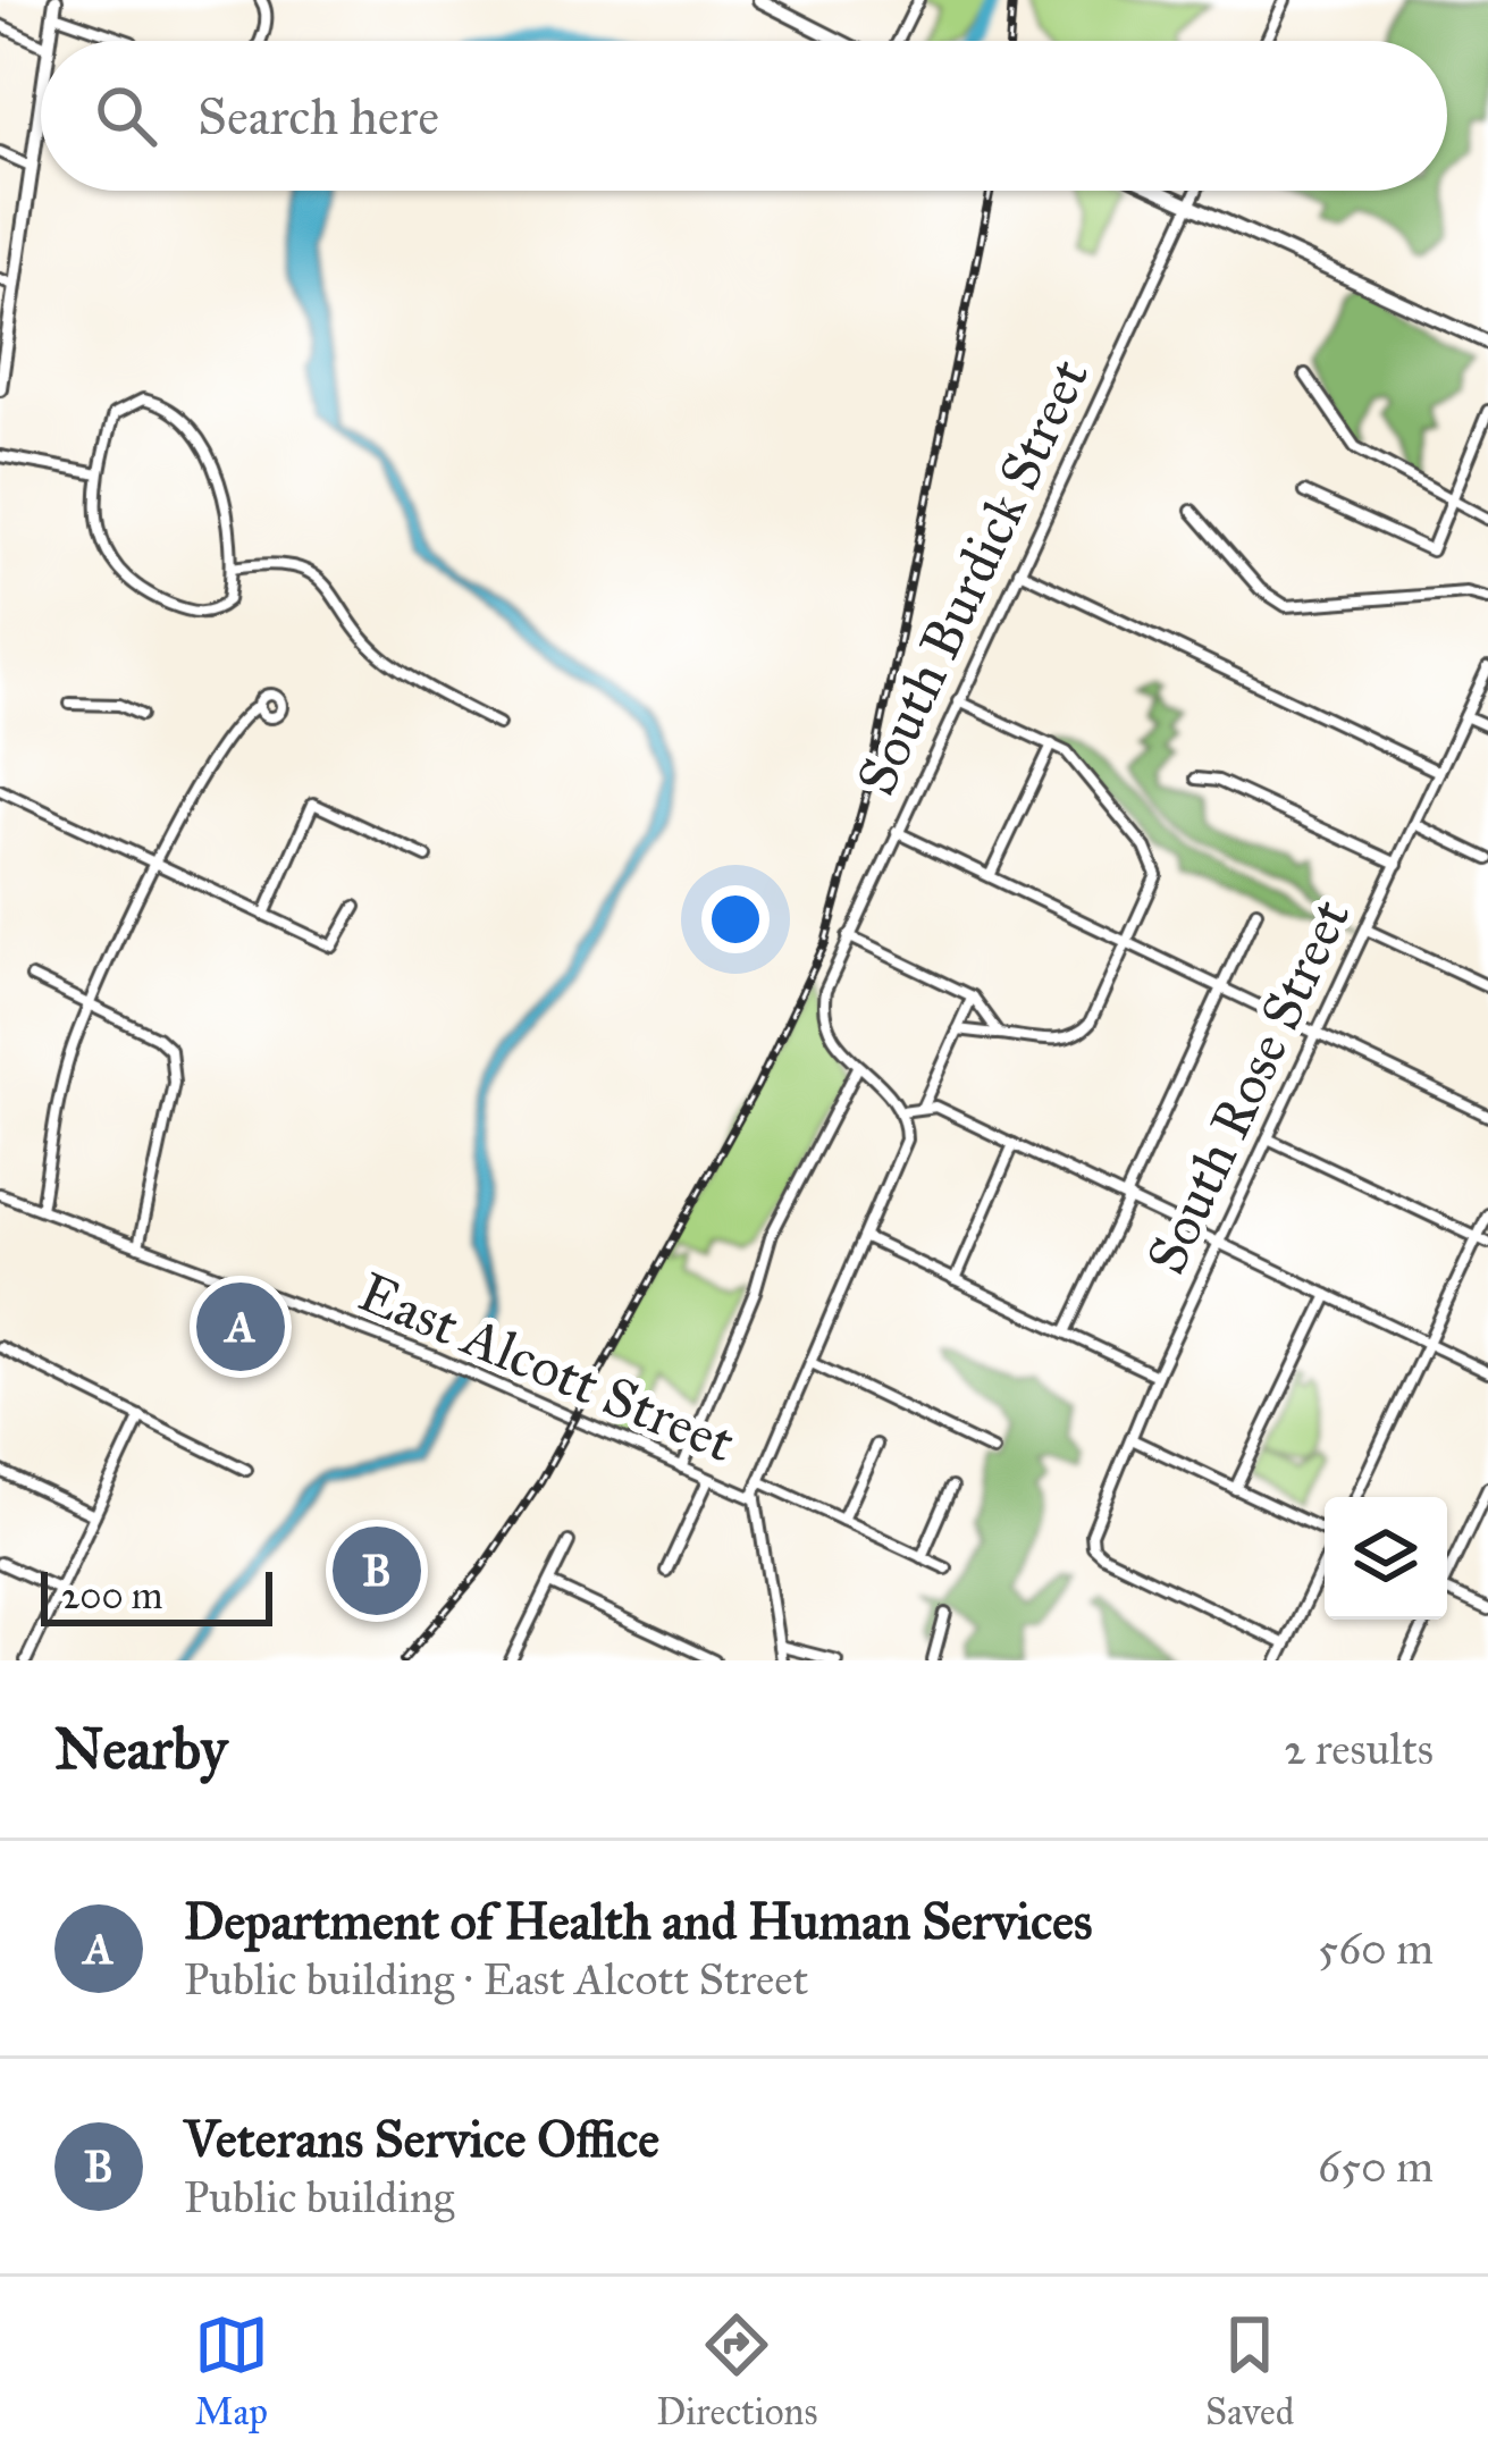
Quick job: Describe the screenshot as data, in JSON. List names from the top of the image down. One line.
{"streets":{"street":["South Burdick Street","South Rose Street","East Alcott Street"]},"scale_bar":"200 m","page":{"search":"Search here","pins":["A","B"],"scale":"200 m","heading":["Nearby","2 results"],"list":[{"mark":"A","name":"Department of Health and Human Services","note":"Public building · East Alcott Street","value":"560 m"},{"mark":"B","name":"Veterans Service Office","note":"Public building","value":"650 m"}],"nav":["Map","Directions","Saved"]}}
